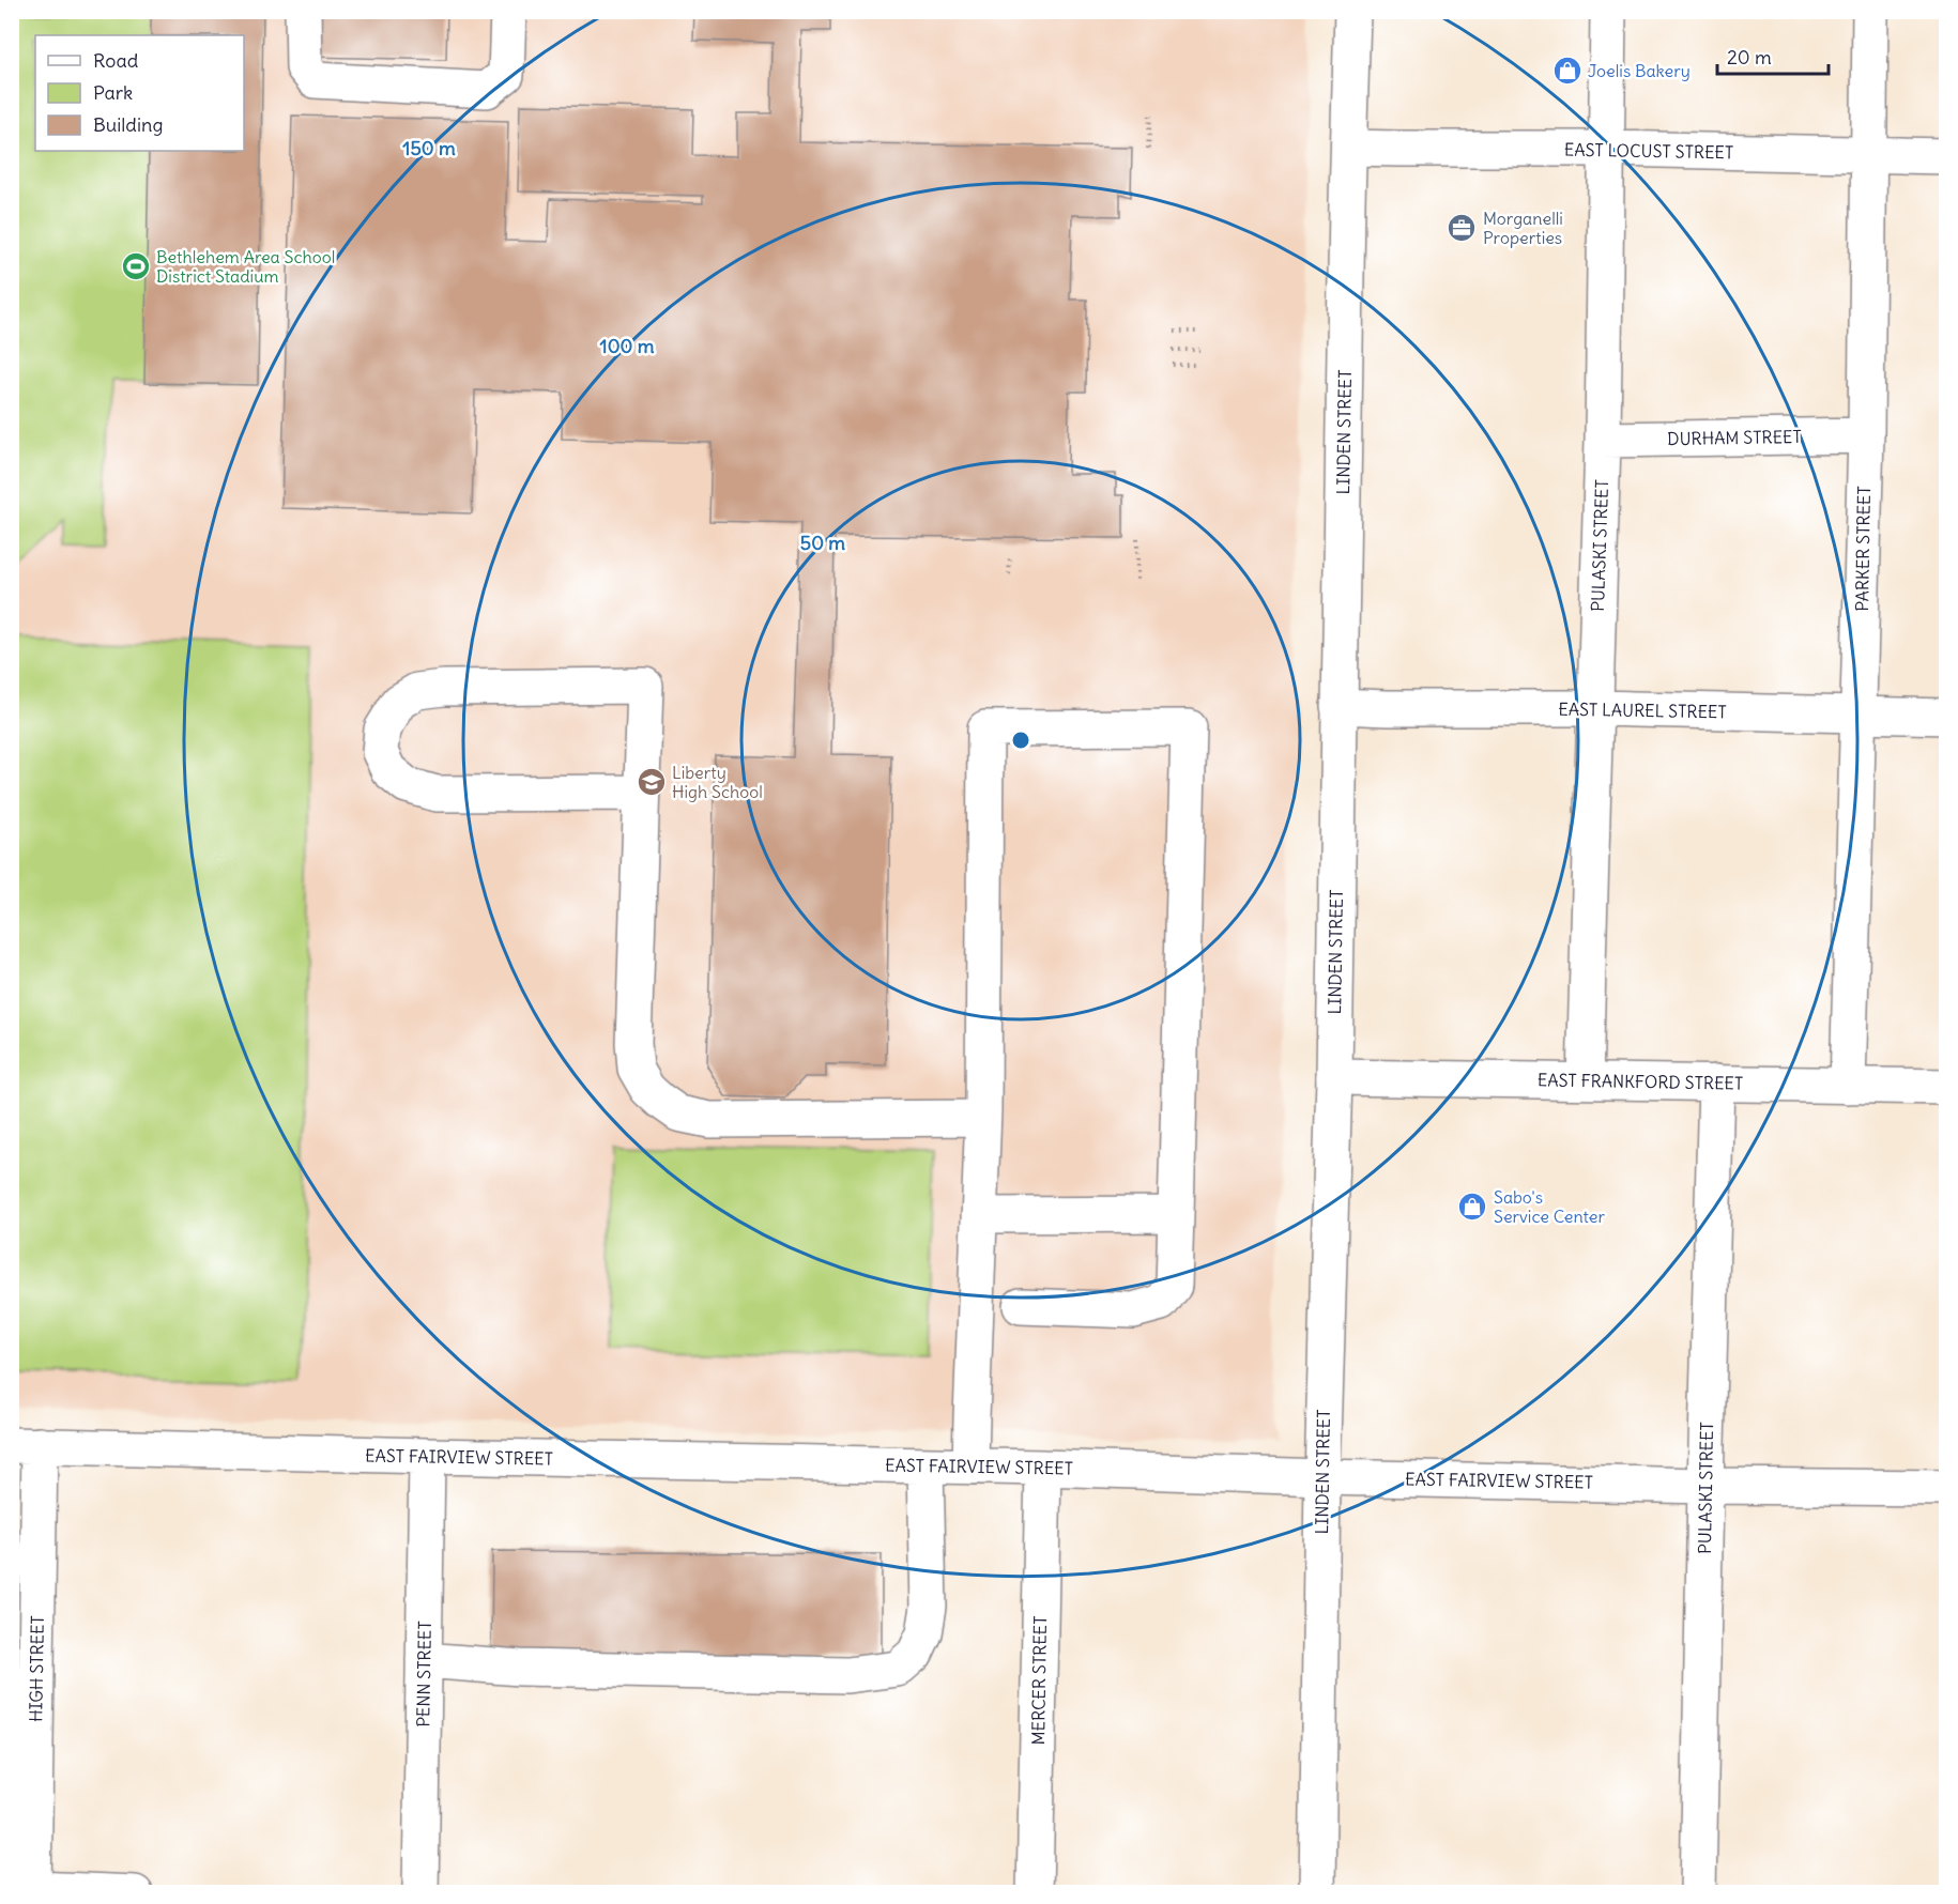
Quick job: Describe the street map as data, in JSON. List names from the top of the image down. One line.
{"streets":{"street":["EAST LOCUST STREET","LINDEN STREET","DURHAM STREET","PULASKI STREET","PARKER STREET","EAST LAUREL STREET","EAST FRANKFORD STREET","EAST FAIRVIEW STREET","HIGH STREET","PENN STREET","MERCER STREET"]},"crossings":[["EAST LOCUST STREET","LINDEN STREET"],["EAST LOCUST STREET","PULASKI STREET"],["EAST LOCUST STREET","PARKER STREET"],["LINDEN STREET","EAST LAUREL STREET"],["LINDEN STREET","EAST FRANKFORD STREET"],["LINDEN STREET","EAST FAIRVIEW STREET"],["DURHAM STREET","PULASKI STREET"],["DURHAM STREET","PARKER STREET"],["PULASKI STREET","EAST LAUREL STREET"],["PULASKI STREET","EAST FRANKFORD STREET"],["PULASKI STREET","EAST FAIRVIEW STREET"],["PARKER STREET","EAST LAUREL STREET"],["PARKER STREET","EAST FRANKFORD STREET"],["EAST FAIRVIEW STREET","HIGH STREET"],["EAST FAIRVIEW STREET","PENN STREET"],["EAST FAIRVIEW STREET","MERCER STREET"]],"places":{"shop":["Joelis Bakery","Sabo's Service Center"],"office":["Morganelli Properties"],"sports":["Bethlehem Area School District Stadium"],"school or university":["Liberty High School"]},"legend":["Road","Park","Building"],"scale_bar":"20 m","rings":["150 m","100 m","50 m"]}
